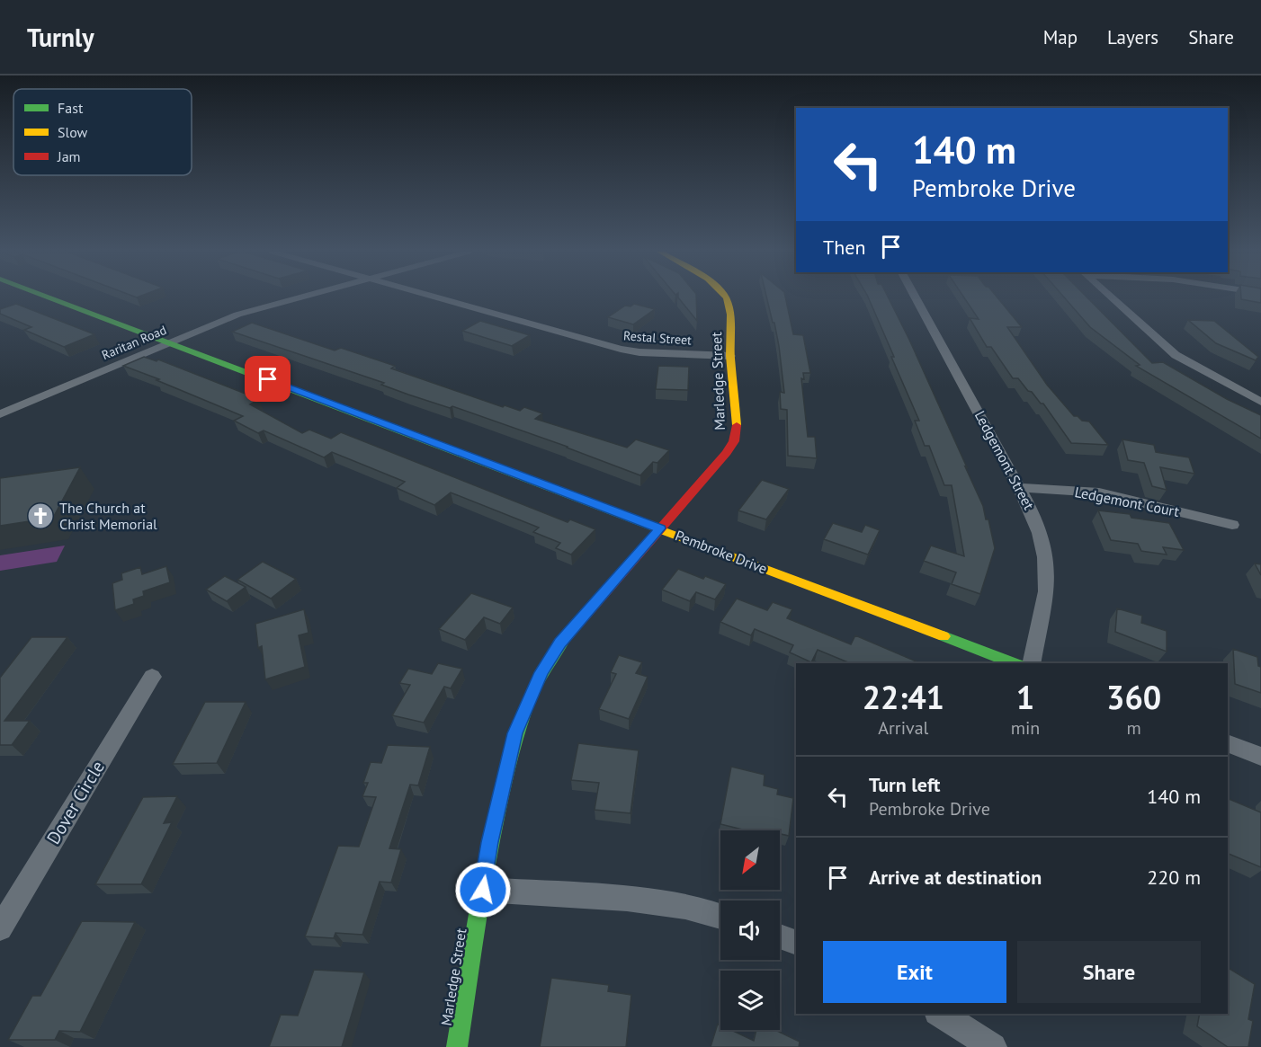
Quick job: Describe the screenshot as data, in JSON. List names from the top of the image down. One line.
{"streets":{"street":["Restal Street","Raritan Road","Marledge Street","Ledgemont Street","Ledgemont Court","Pembroke Drive","Dover Circle"]},"crossings":[["Restal Street","Marledge Street"],["Raritan Road","Pembroke Drive"],["Marledge Street","Pembroke Drive"],["Ledgemont Street","Ledgemont Court"]],"places":{"church":["The Church at Christ Memorial"]},"legend":["Fast","Slow","Jam"],"north":"bottom left","page":{"header":"Turnly","nav":["Map","Layers","Share"],"turn":["140 m","Pembroke Drive"],"then":"Then","eta":["22:41","Arrival","1","min","360","m"],"list":[{"name":"Turn left","note":"Pembroke Drive","value":"140 m"},{"name":"Arrive at destination","value":"220 m"}],"buttons":["Exit","Share"]}}
